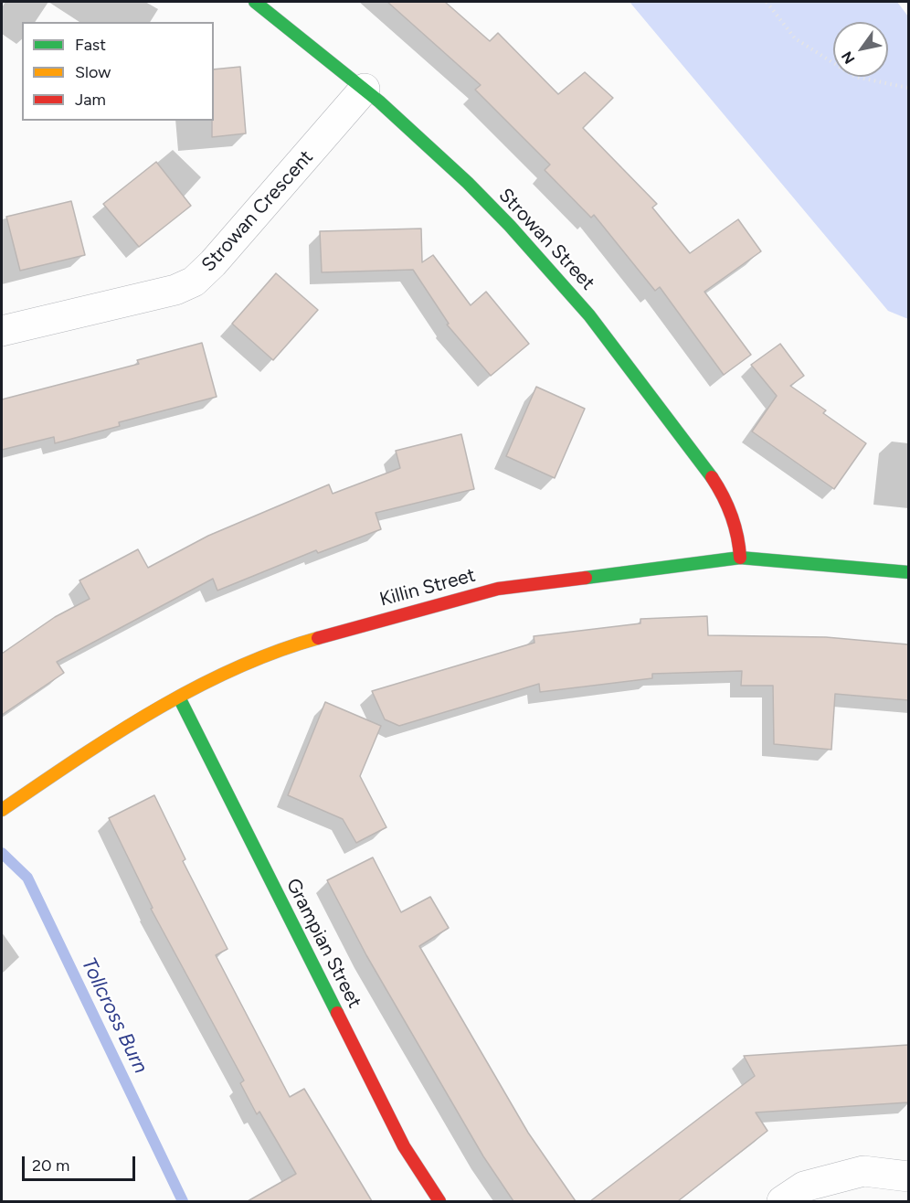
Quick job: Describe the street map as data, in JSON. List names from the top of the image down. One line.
{"streets":{"street":["Strowan Crescent","Strowan Street","Killin Street","Grampian Street"]},"crossings":[["Strowan Crescent","Strowan Street"],["Strowan Street","Killin Street"],["Killin Street","Grampian Street"]],"water":["Tollcross Burn"],"legend":["Fast","Slow","Jam"],"scale_bar":"20 m","north":"bottom left"}
